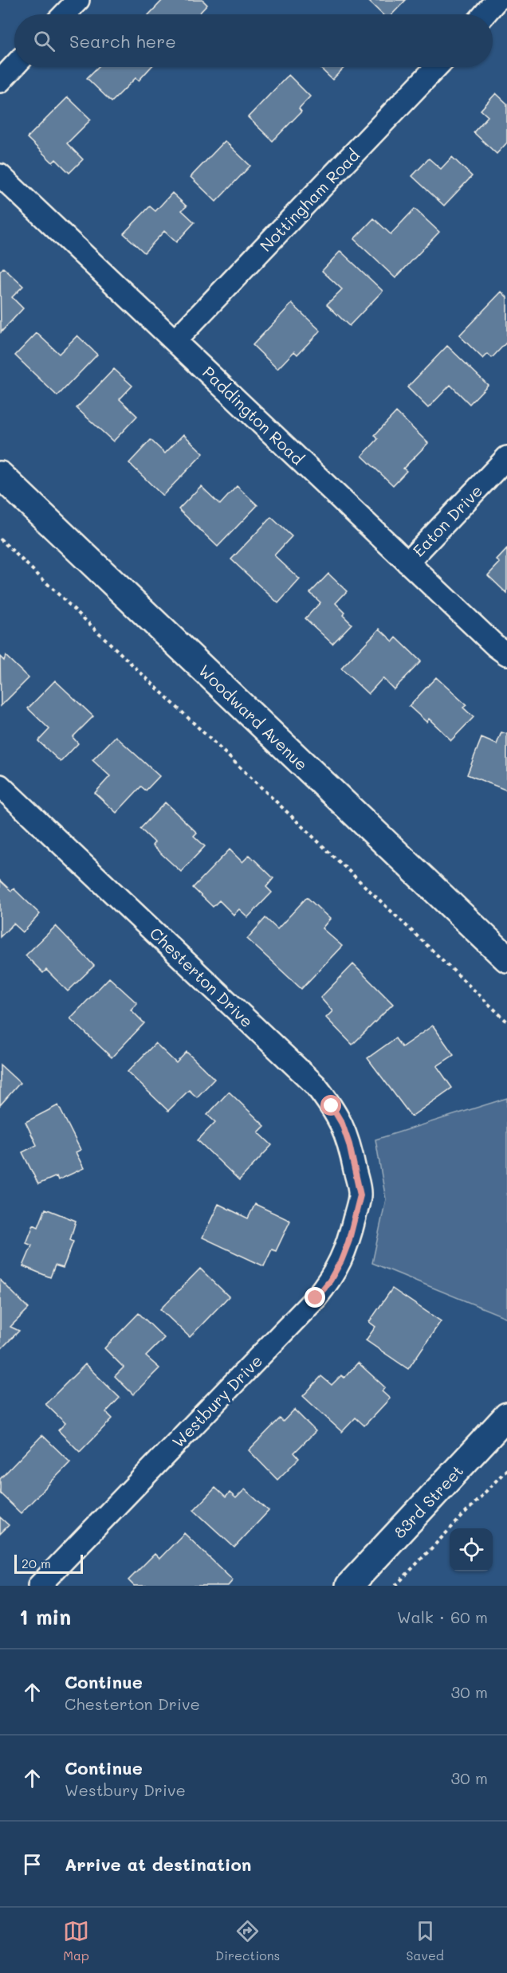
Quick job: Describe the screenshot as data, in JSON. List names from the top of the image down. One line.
{"streets":{"main road":["Woodward Avenue","83rd Street"],"street":["Nottingham Road","Paddington Road","Eaton Drive","Chesterton Drive","Westbury Drive"]},"crossings":[["Nottingham Road","Paddington Road"],["Paddington Road","Eaton Drive"],["Chesterton Drive","Westbury Drive"]],"scale_bar":"20 m","page":{"search":"Search here","scale":"20 m","heading":["1 min","Walk · 60 m"],"list":[["Continue","Chesterton Drive","30 m"],["Continue","Westbury Drive","30 m"],"Arrive at destination"],"nav":["Map","Directions","Saved"]}}
